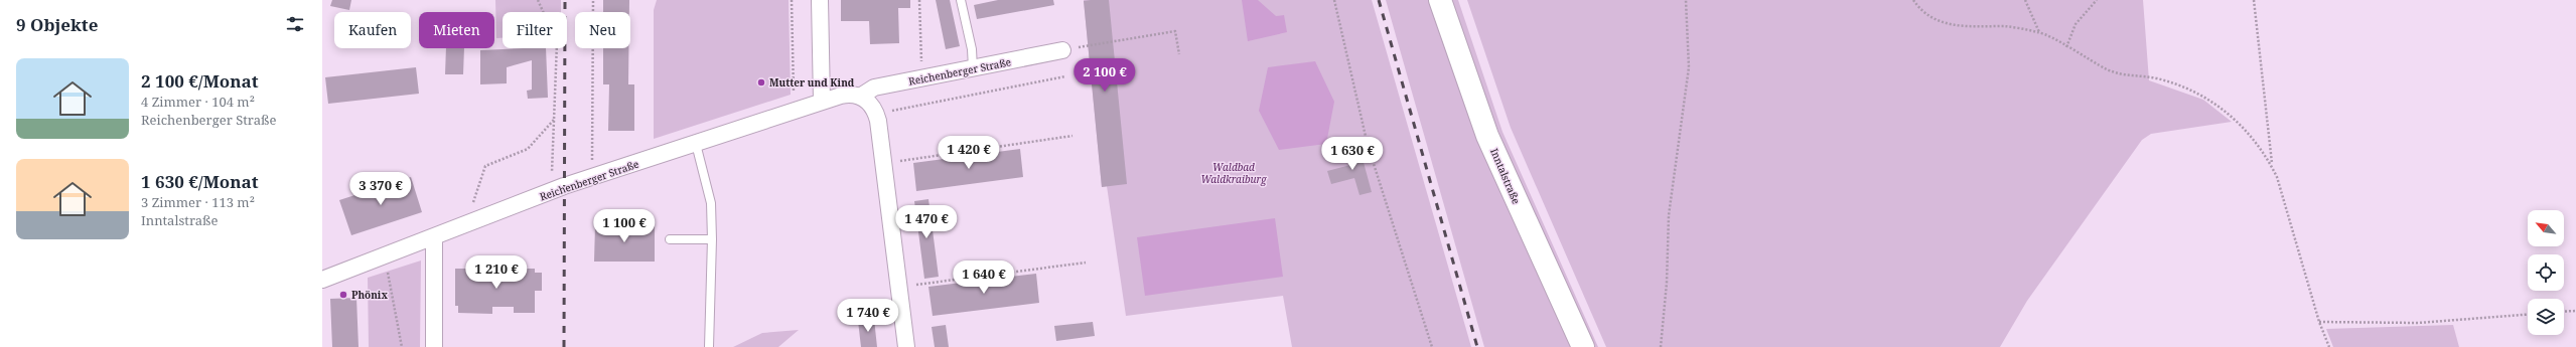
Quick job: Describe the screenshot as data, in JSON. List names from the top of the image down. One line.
{"streets":{"main road":["Inntalstraße"],"street":["Reichenberger Straße"]},"parks":["Waldbad Waldkraiburg"],"places":["Mutter und Kind","Phönix"],"north":"top left","page":{"heading":"9 Objekte","chip":["Kaufen","Mieten","Filter","Neu"],"list":[{"name":"2 100 €/Monat","note":"4 Zimmer · 104 m² · Reichenberger Straße"},{"name":"1 630 €/Monat","note":"3 Zimmer · 113 m² · Inntalstraße"}],"price":["2 100 €","1 420 €","1 630 €","3 370 €","1 470 €","1 100 €","1 210 €","1 640 €","1 740 €"]}}
